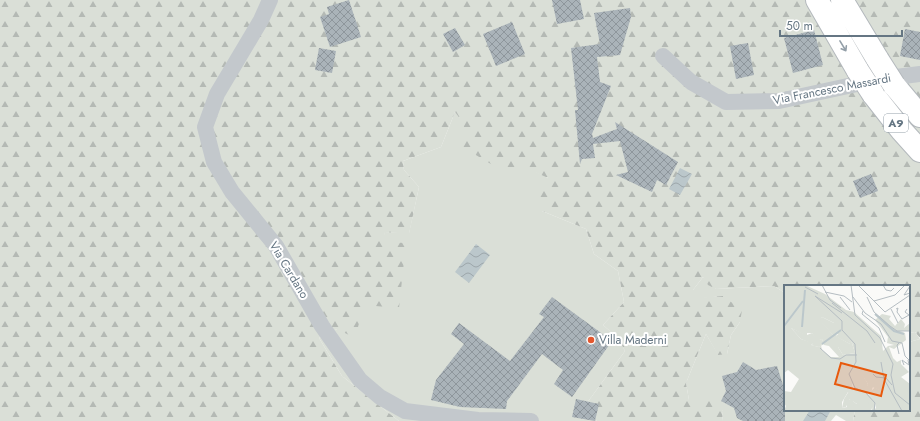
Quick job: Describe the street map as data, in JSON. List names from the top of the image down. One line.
{"streets":{"highway":["A9"],"street":["Via Francesco Massardi","Via Cardano"]},"places":["Villa Maderni"],"scale_bar":"50 m"}
